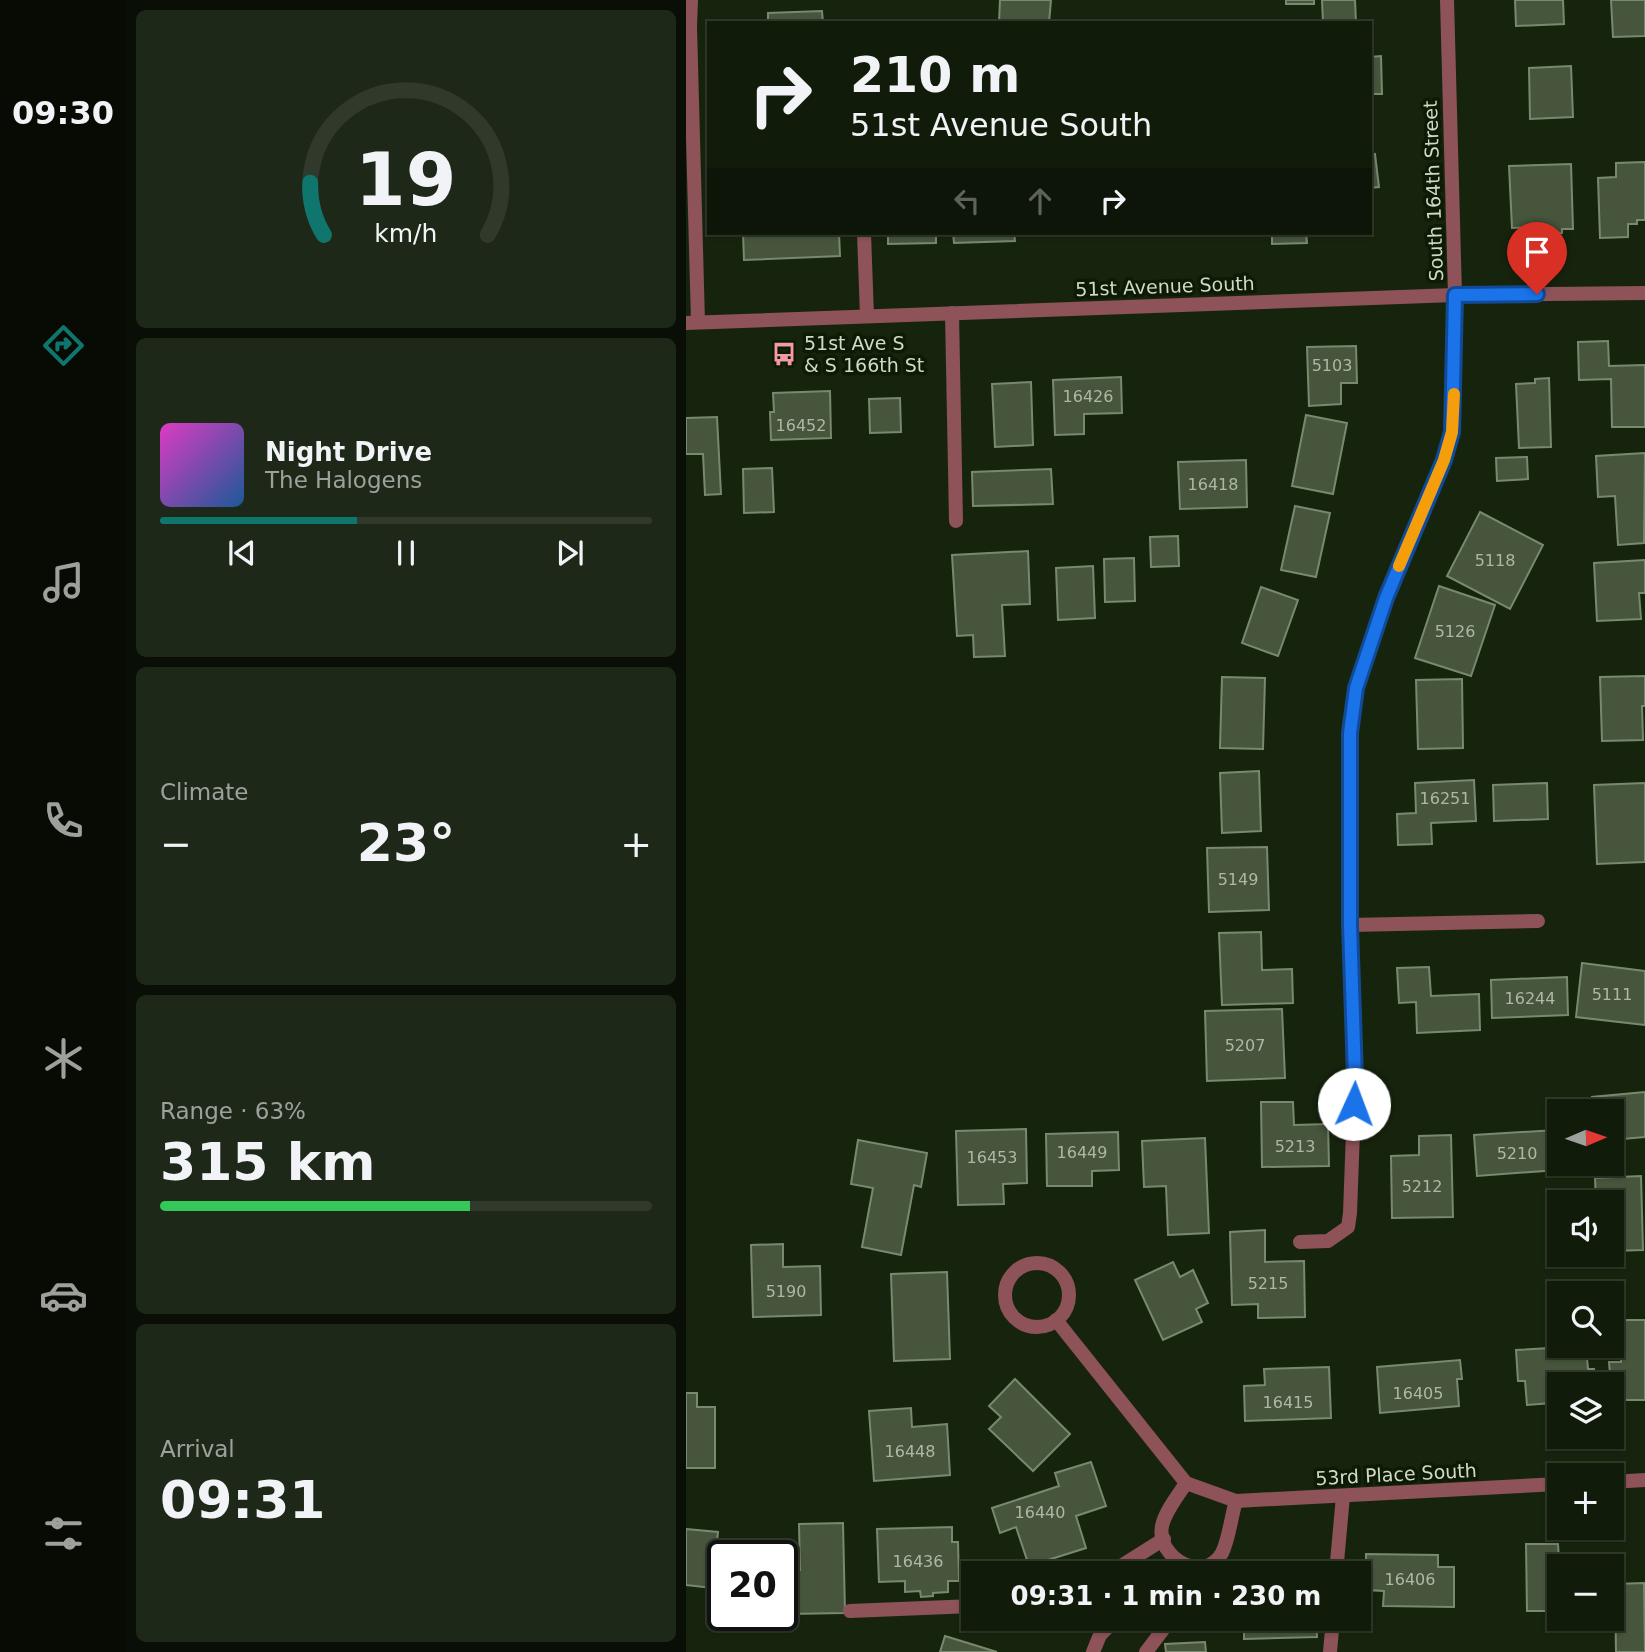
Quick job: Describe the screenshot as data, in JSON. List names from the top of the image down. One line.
{"streets":{"street":["South 164th Street","51st Avenue South","53rd Place South"]},"crossings":[["South 164th Street","51st Avenue South"]],"places":{"bus stop":["51st Ave S & S 166th St"]},"house_numbers":["5103","16426","16452","16418","5118","5126","16251","5149","5111","16244","5207","5213","16449","5210","16453","5212","5215","5190","16405","16415","16448","16440","16436","16406"],"north":"right","page":{"tabs":"09:30","turn":["210 m","51st Avenue South"],"song":["Night Drive","The Halogens"],"tile":["Climate",["Range · 63%","315 km"],["Arrival","09:31"]],"heat":["−","23°","+"],"map_buttons":["+","−"],"limit":"20","trip":"09:31 · 1 min · 230 m","gauge":["19","km/h"]}}
